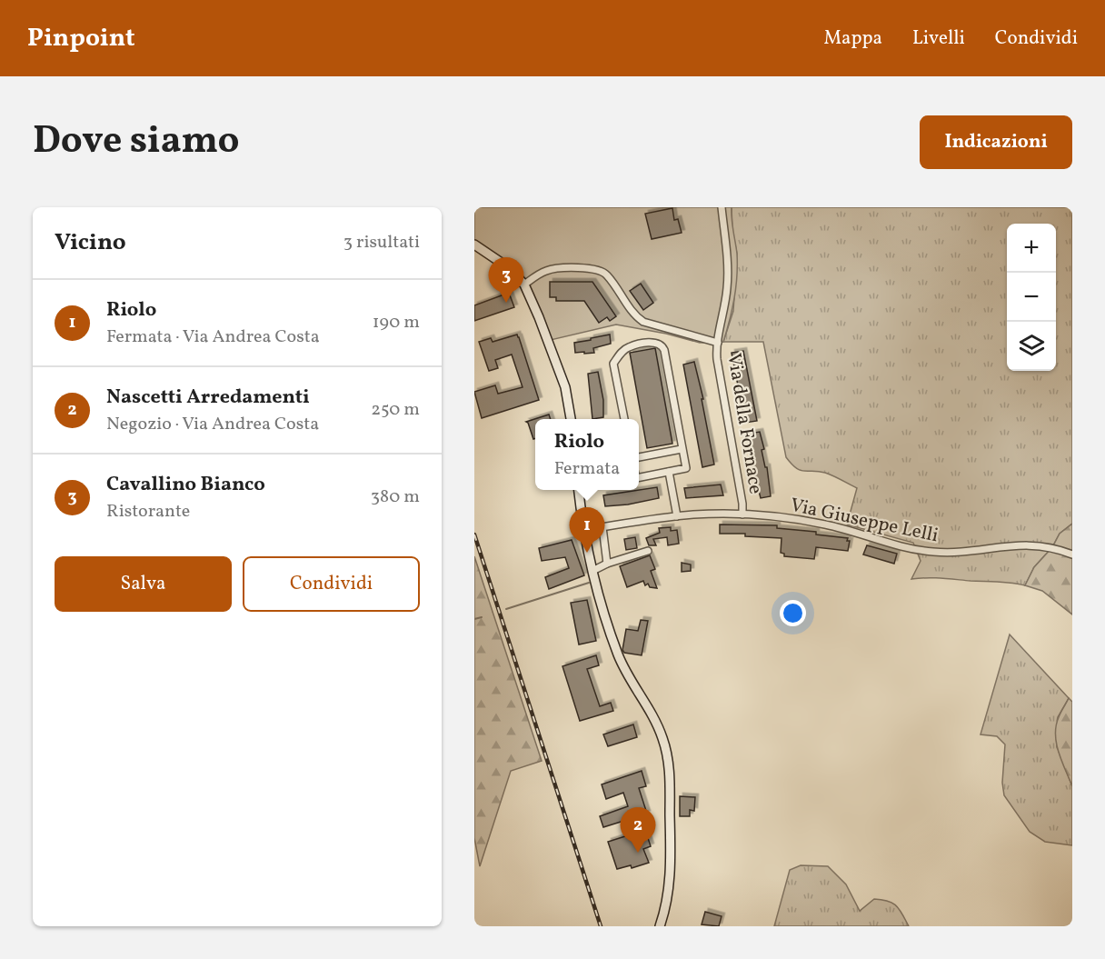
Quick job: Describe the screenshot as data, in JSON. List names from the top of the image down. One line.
{"streets":{"street":["Via della Fornace","Via Giuseppe Lelli"]},"crossings":[["Via della Fornace","Via Giuseppe Lelli"]],"page":{"header":"Pinpoint","nav":["Mappa","Livelli","Condividi"],"title":"Dove siamo","buttons":["Indicazioni",["Salva","Condividi"]],"heading":["Vicino","3 risultati"],"map_buttons":["+","−"],"pins":["3","1","2"],"list":[{"mark":"1","name":"Riolo","note":"Fermata · Via Andrea Costa","value":"190 m"},{"mark":"2","name":"Nascetti Arredamenti","note":"Negozio · Via Andrea Costa","value":"250 m"},{"mark":"3","name":"Cavallino Bianco","note":"Ristorante","value":"380 m"}],"popup":["Riolo","Fermata"]}}
